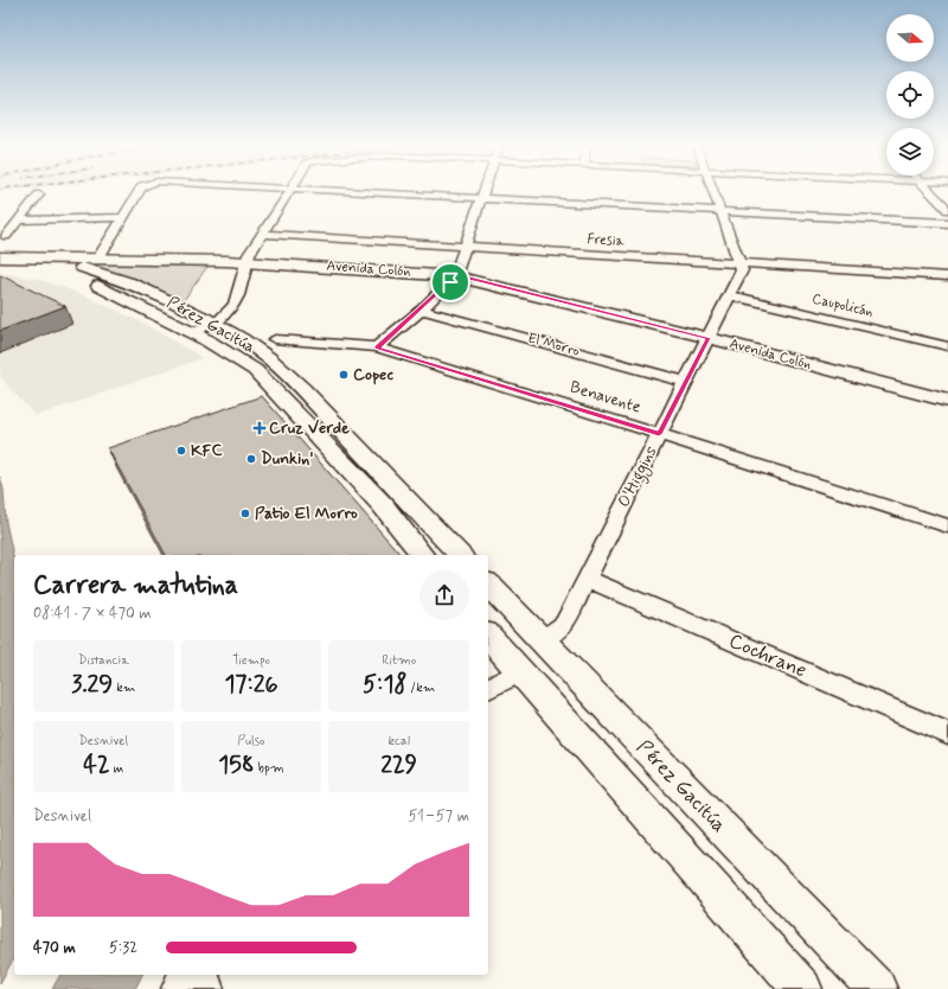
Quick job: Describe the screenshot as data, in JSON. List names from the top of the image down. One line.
{"streets":{"main road":["Avenida Colón","Pérez Gacitúa"],"street":["Fresia","Caupolicán","El Morro","Benavente","O'Higgins","Cochrane"]},"crossings":[["Fresia","O'Higgins"],["Avenida Colón","Pérez Gacitúa"],["Avenida Colón","O'Higgins"],["Caupolicán","O'Higgins"],["Pérez Gacitúa","O'Higgins"],["El Morro","O'Higgins"],["Benavente","O'Higgins"],["O'Higgins","Cochrane"]],"places":{"other":["Copec","KFC","Dunkin'","Patio El Morro"],"health":["Cruz Verde"]},"north":"right","page":{"heading":["Carrera matutina","08:41 · 7 × 470 m"],"stats":[["Distancia","3.29 km"],["Tiempo","17:26"],["Ritmo","5:18 /km"],["Desnivel","42 m"],["Pulso","158 bpm"],["kcal","229"]],"chart":["Desnivel","51–57 m"],"list":[{"name":"470 m","note":"5:32"}]}}
